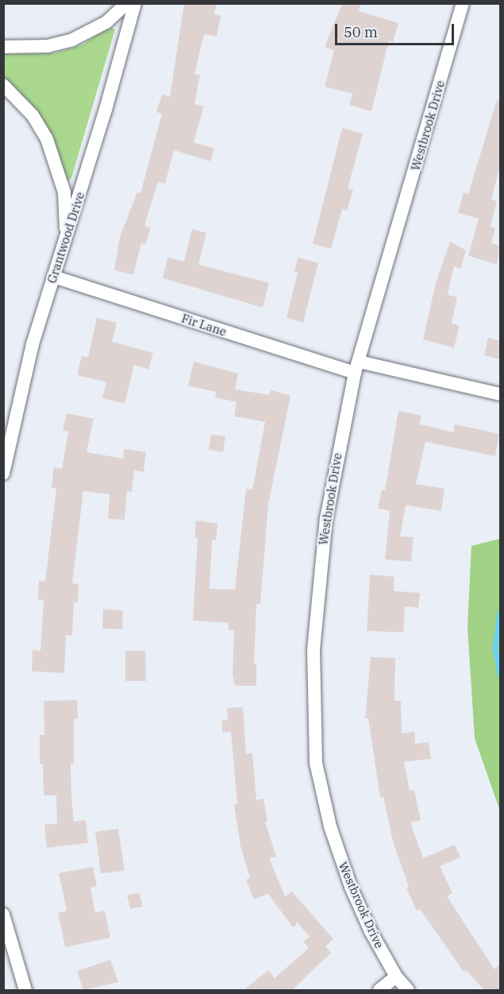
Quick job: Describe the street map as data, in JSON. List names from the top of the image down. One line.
{"streets":{"street":["Westbrook Drive","Grantwood Drive","Fir Lane"]},"crossings":[["Westbrook Drive","Fir Lane"],["Grantwood Drive","Fir Lane"]],"scale_bar":"50 m"}
